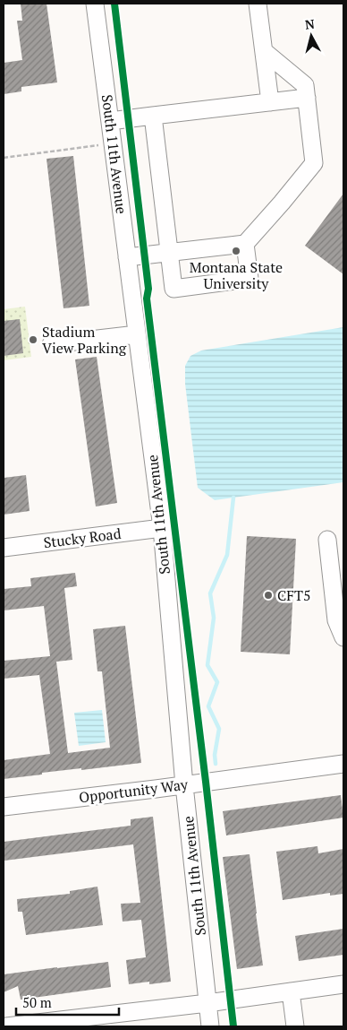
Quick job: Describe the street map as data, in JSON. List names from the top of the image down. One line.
{"streets":{"street":["South 11th Avenue","Stucky Road","Opportunity Way"]},"crossings":[["South 11th Avenue","Stucky Road"],["South 11th Avenue","Opportunity Way"]],"places":["Montana State University","Stadium View Parking","CFT5"],"scale_bar":"50 m","north":"top"}
